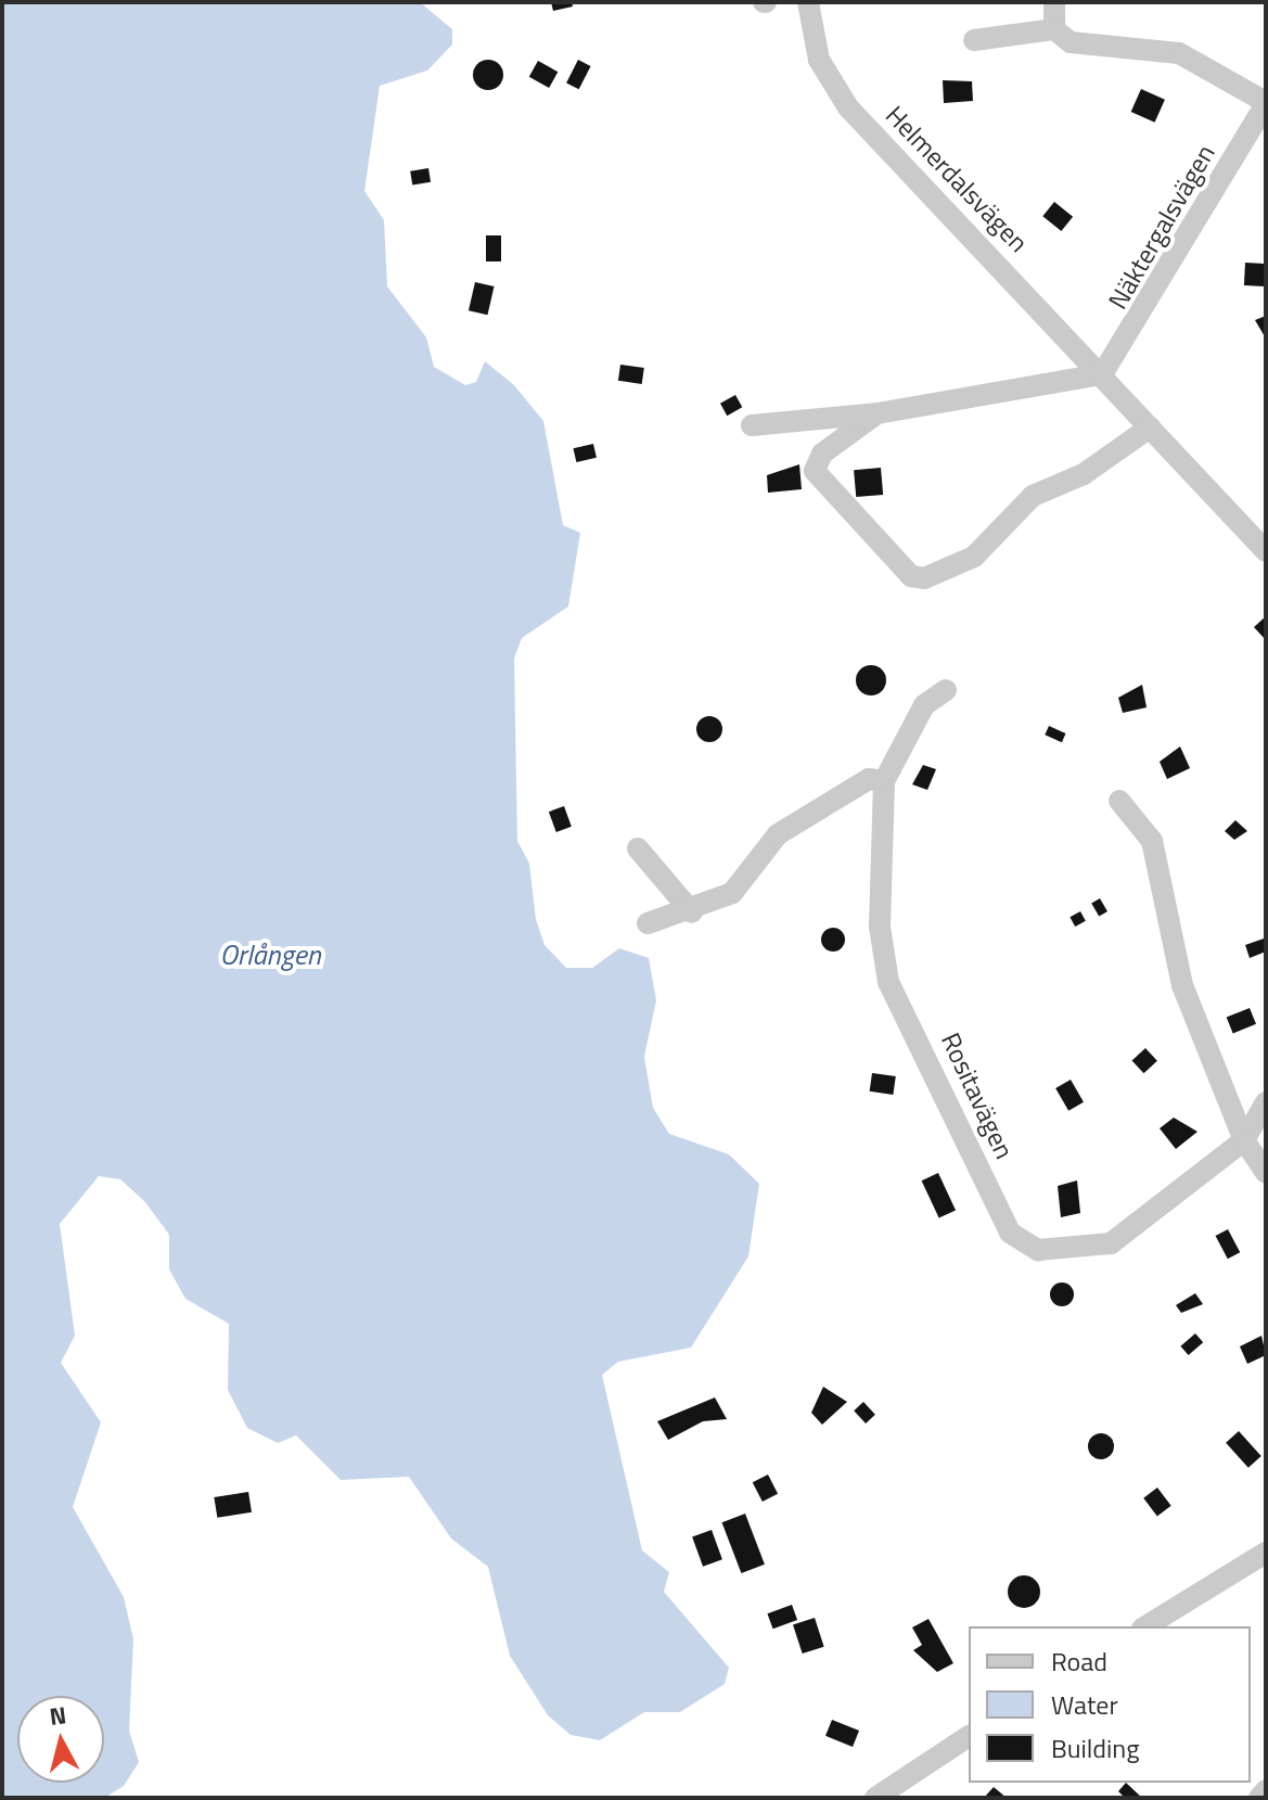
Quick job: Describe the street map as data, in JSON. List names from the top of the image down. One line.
{"streets":{"street":["Helmerdalsvägen","Näktergalsvägen","Rositavägen"]},"crossings":[["Helmerdalsvägen","Näktergalsvägen"]],"water":["Orlången"],"legend":["Road","Water","Building"],"north":"top"}
